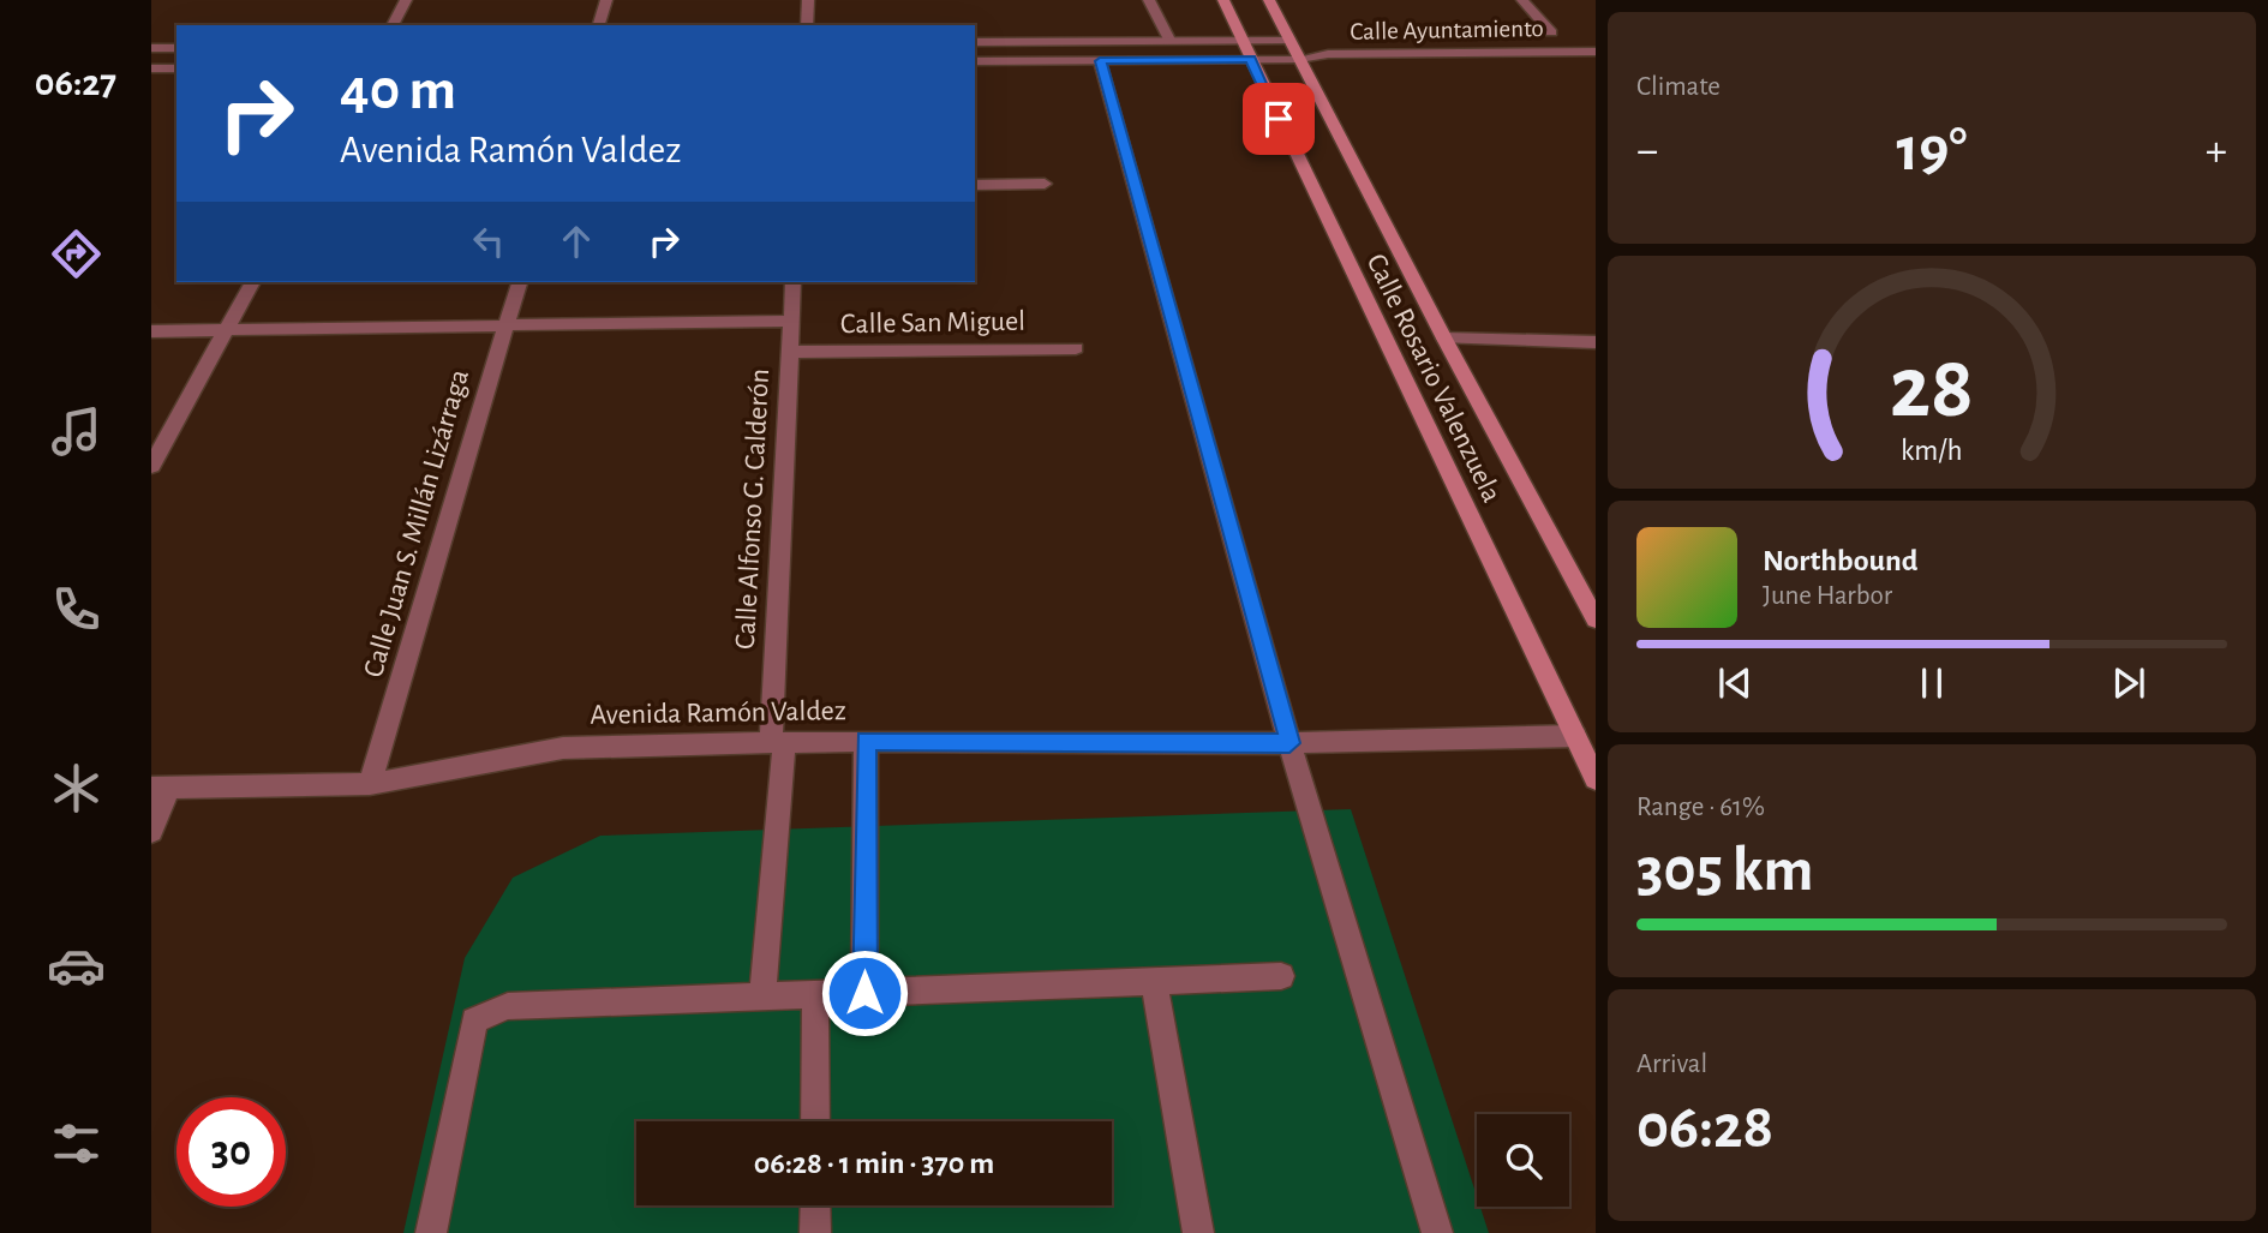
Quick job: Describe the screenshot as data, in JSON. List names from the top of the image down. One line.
{"streets":{"main road":["Calle Rosario Valenzuela"],"street":["Calle Ayuntamiento","Calle San Miguel","Calle Alfonso G. Calderón","Calle Juan S. Millán Lizárraga","Avenida Ramón Valdez"]},"crossings":[["Calle Ayuntamiento","Calle Rosario Valenzuela"],["Calle San Miguel","Calle Alfonso G. Calderón"],["Calle Rosario Valenzuela","Avenida Ramón Valdez"],["Calle Alfonso G. Calderón","Avenida Ramón Valdez"],["Calle Juan S. Millán Lizárraga","Avenida Ramón Valdez"]],"page":{"tabs":"06:27","tile":["Climate",["Range · 61%","305 km"],["Arrival","06:28"]],"turn":["40 m","Avenida Ramón Valdez"],"heat":["−","19°","+"],"song":["Northbound","June Harbor"],"limit":"30","trip":"06:28 · 1 min · 370 m","gauge":["28","km/h"]}}
